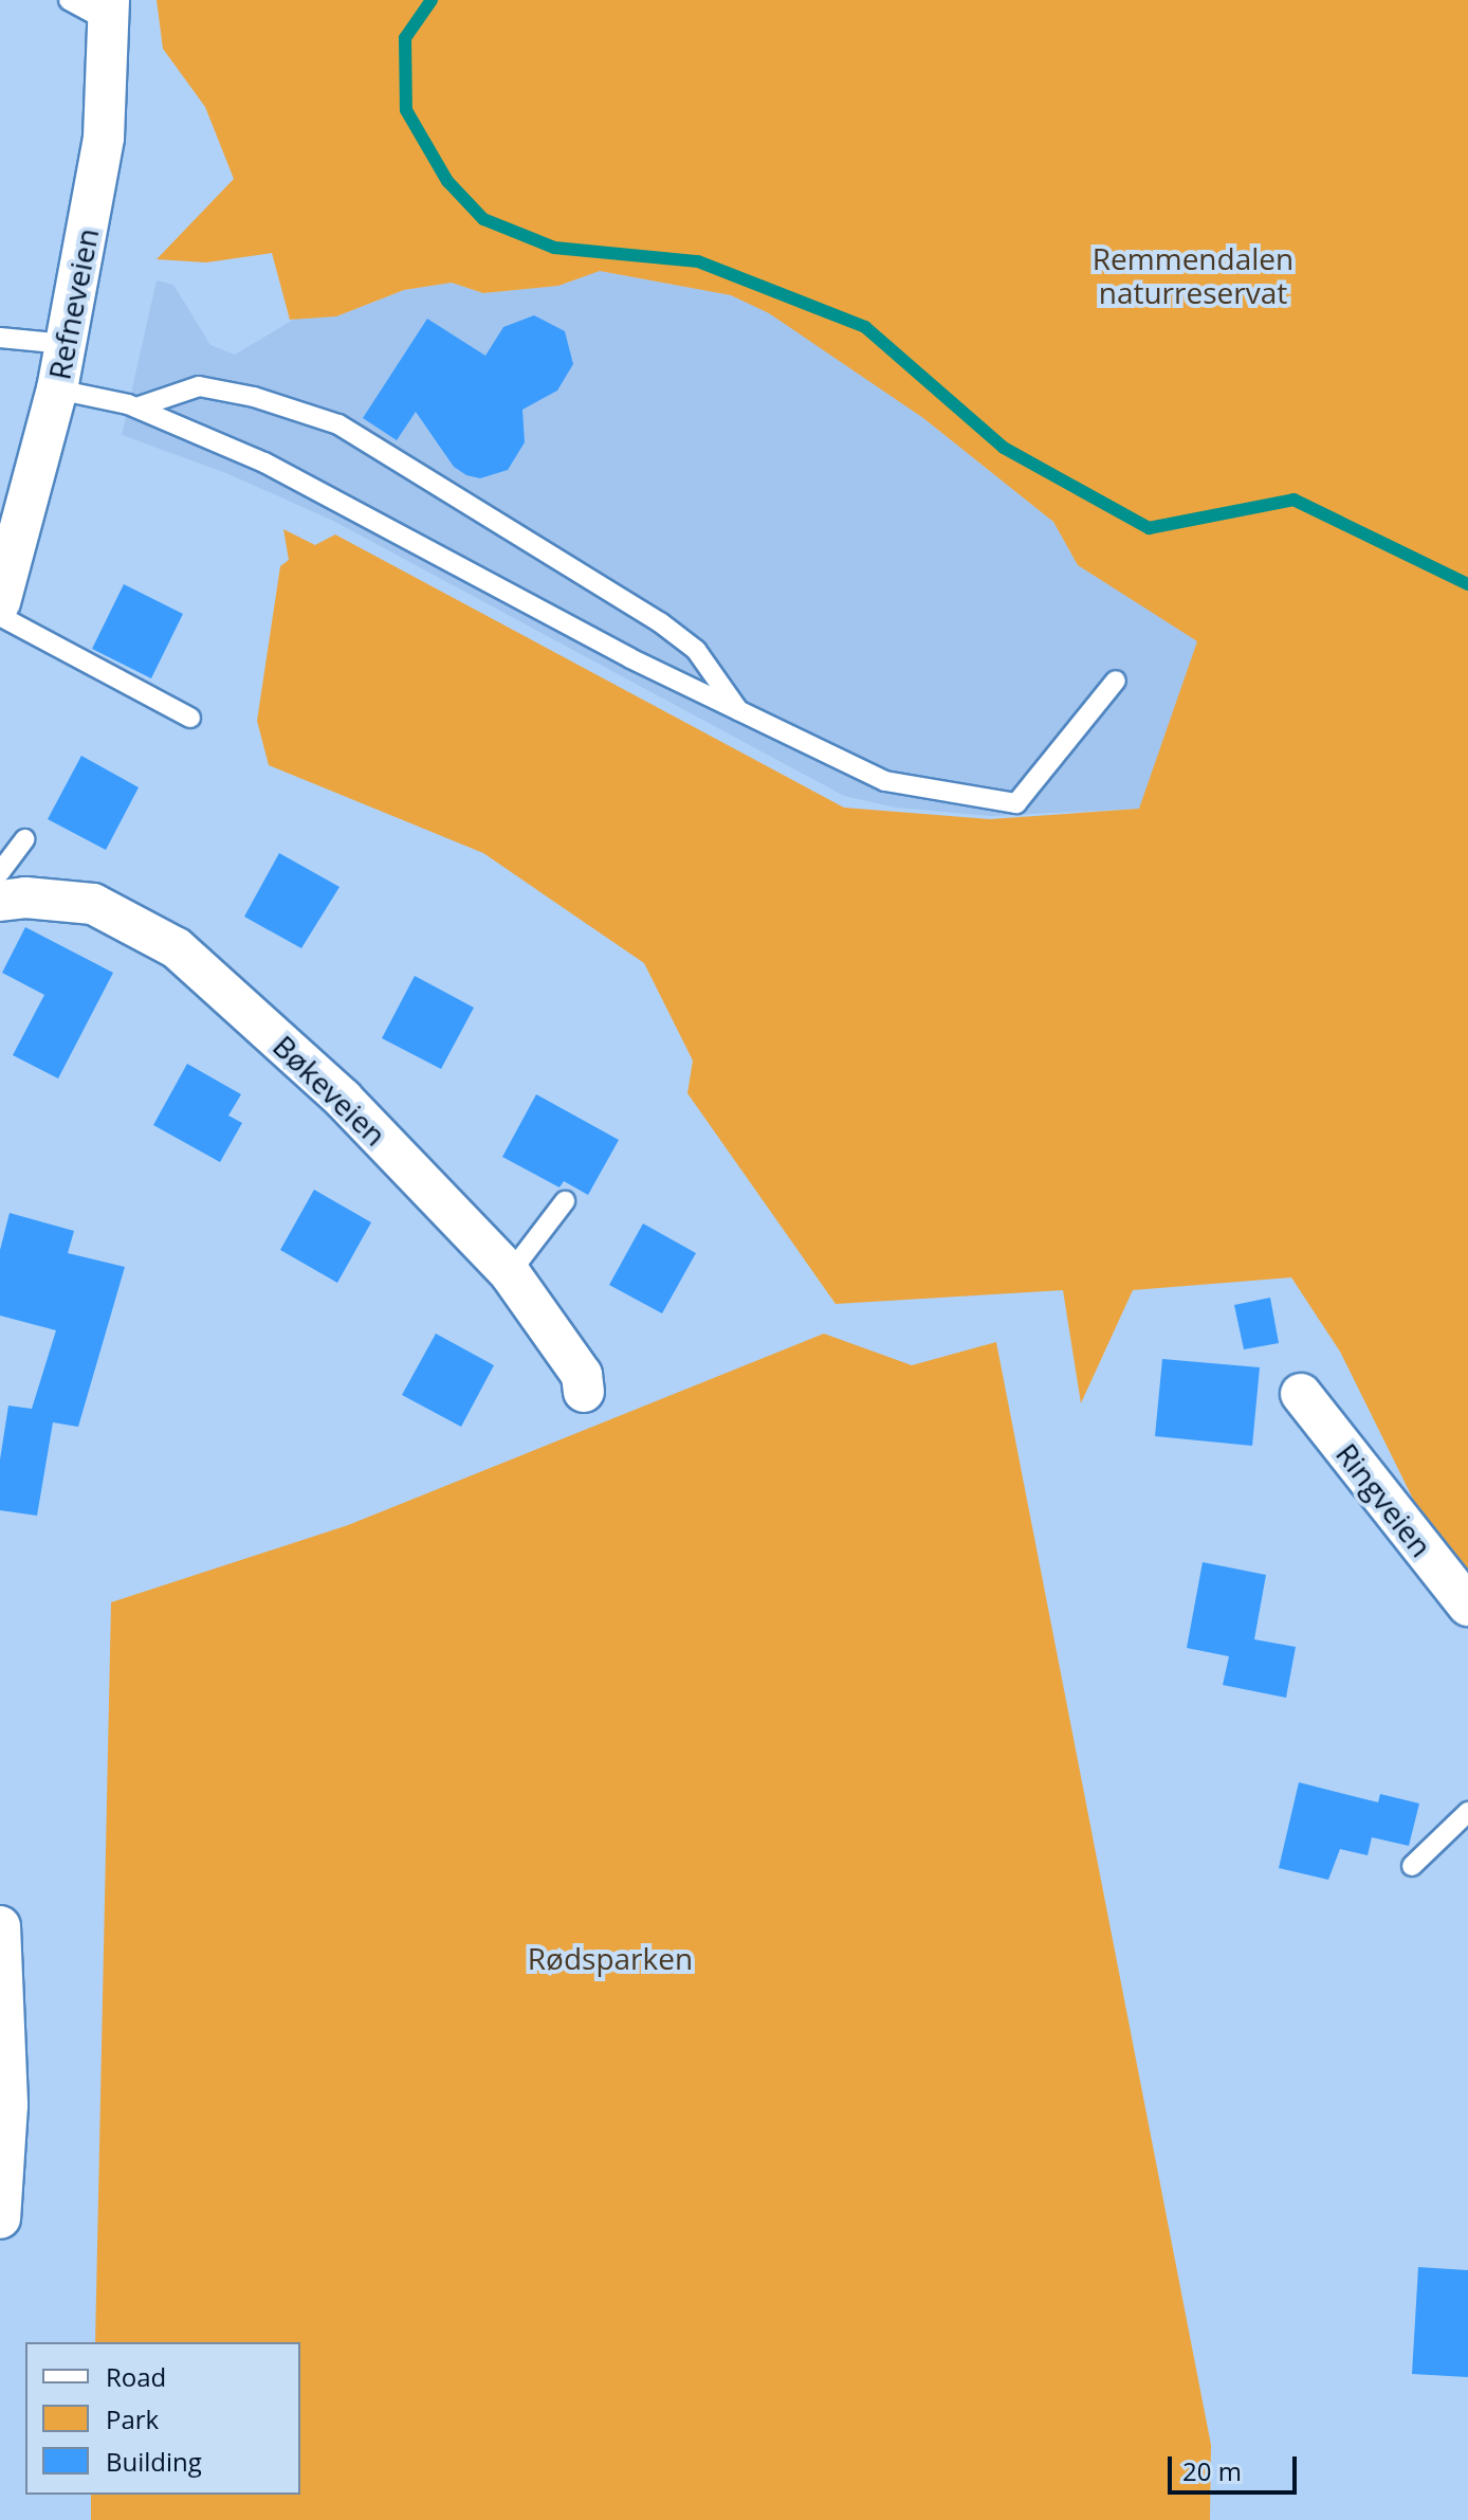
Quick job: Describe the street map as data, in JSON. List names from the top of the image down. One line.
{"streets":{"street":["Refneveien","Bøkeveien","Ringveien"]},"parks":["Remmendalen naturreservat","Rødsparken"],"legend":["Road","Park","Building"],"scale_bar":"20 m"}
